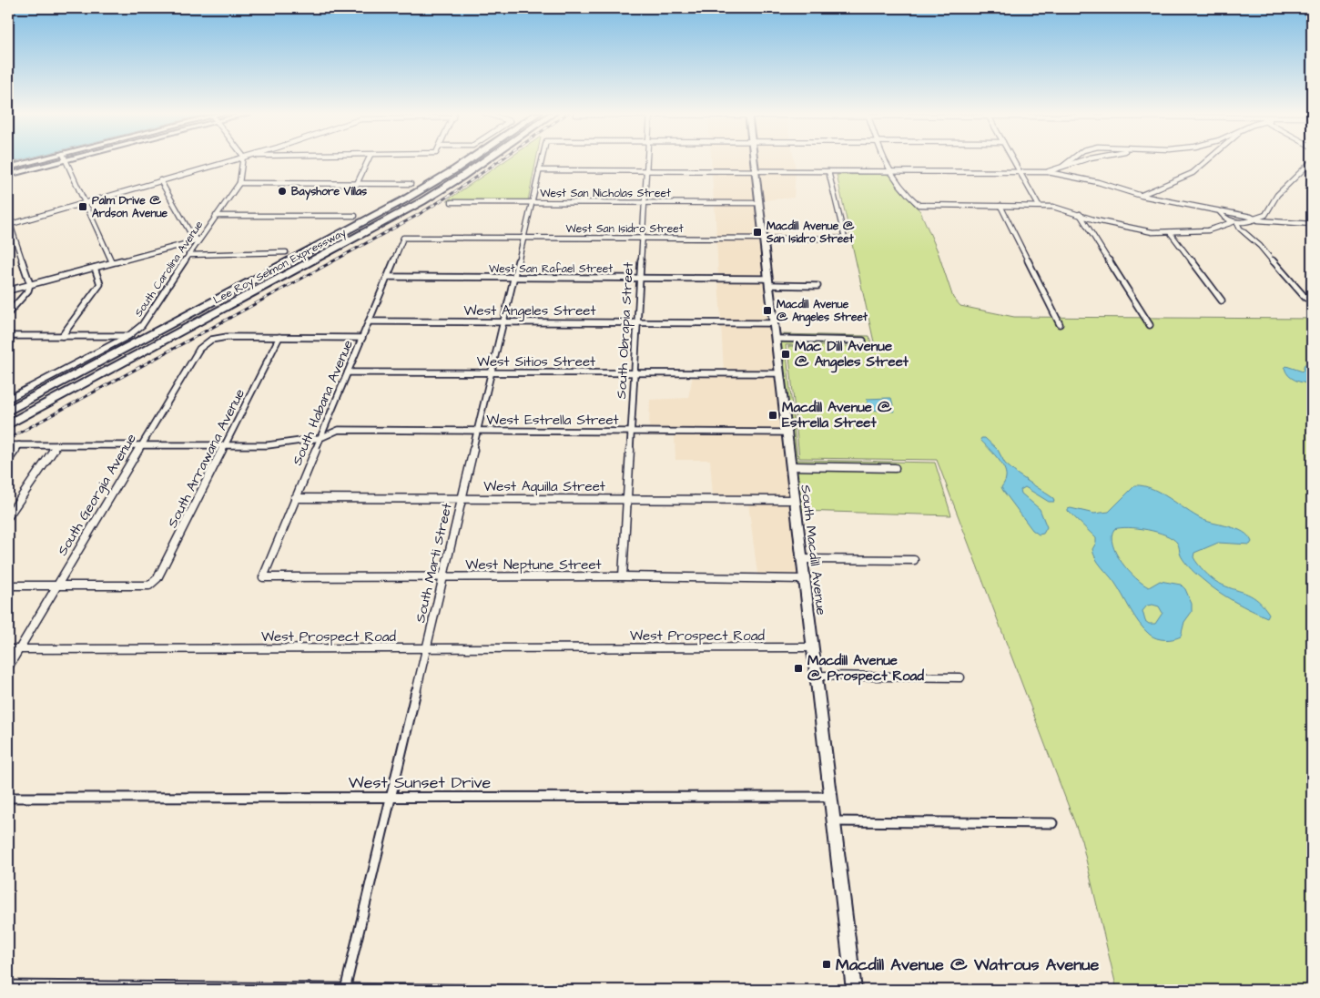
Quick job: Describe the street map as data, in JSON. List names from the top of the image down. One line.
{"streets":{"highway":["Lee Roy Selmon Expressway"],"street":["West San Nicholas Street","West San Isidro Street","South Carolina Avenue","West San Rafael Street","West Angeles Street","South Obrapia Street","West Sitios Street","South Habana Avenue","West Estrella Street","South Arrawana Avenue","West Aquilla Street","South Georgia Avenue","South Macdill Avenue","South Marti Street","West Neptune Street","West Prospect Road","West Sunset Drive"]},"crossings":[["West San Nicholas Street","South Obrapia Street"],["West San Nicholas Street","South Macdill Avenue"],["West San Nicholas Street","South Marti Street"],["West San Isidro Street","South Obrapia Street"],["West San Isidro Street","South Habana Avenue"],["West San Isidro Street","South Macdill Avenue"],["West San Isidro Street","South Marti Street"],["West San Rafael Street","South Obrapia Street"],["West San Rafael Street","South Habana Avenue"],["West San Rafael Street","South Macdill Avenue"],["West San Rafael Street","South Marti Street"],["West Angeles Street","South Obrapia Street"],["West Angeles Street","South Habana Avenue"],["West Angeles Street","South Macdill Avenue"],["West Angeles Street","South Marti Street"],["South Obrapia Street","West Sitios Street"],["South Obrapia Street","West Estrella Street"],["South Obrapia Street","West Aquilla Street"],["South Obrapia Street","West Neptune Street"],["West Sitios Street","South Habana Avenue"],["West Sitios Street","South Macdill Avenue"],["West Sitios Street","South Marti Street"],["South Habana Avenue","West Estrella Street"],["South Habana Avenue","West Aquilla Street"],["South Habana Avenue","West Neptune Street"],["West Estrella Street","South Arrawana Avenue"],["West Estrella Street","South Georgia Avenue"],["West Estrella Street","South Macdill Avenue"],["West Estrella Street","South Marti Street"],["South Arrawana Avenue","South Georgia Avenue"],["West Aquilla Street","South Macdill Avenue"],["West Aquilla Street","South Marti Street"],["South Georgia Avenue","West Prospect Road"],["South Macdill Avenue","West Neptune Street"],["South Macdill Avenue","West Prospect Road"],["South Macdill Avenue","West Sunset Drive"],["South Marti Street","West Neptune Street"],["South Marti Street","West Prospect Road"],["South Marti Street","West Sunset Drive"]],"places":{"other":["Bayshore Villas"],"transit":["Palm Drive @ Ardson Avenue","Macdill Avenue @ San Isidro Street","Macdill Avenue @ Angeles Street","Mac Dill Avenue @ Angeles Street","Macdill Avenue @ Estrella Street","Macdill Avenue @ Prospect Road","Macdill Avenue @ Watrous Avenue"]}}
